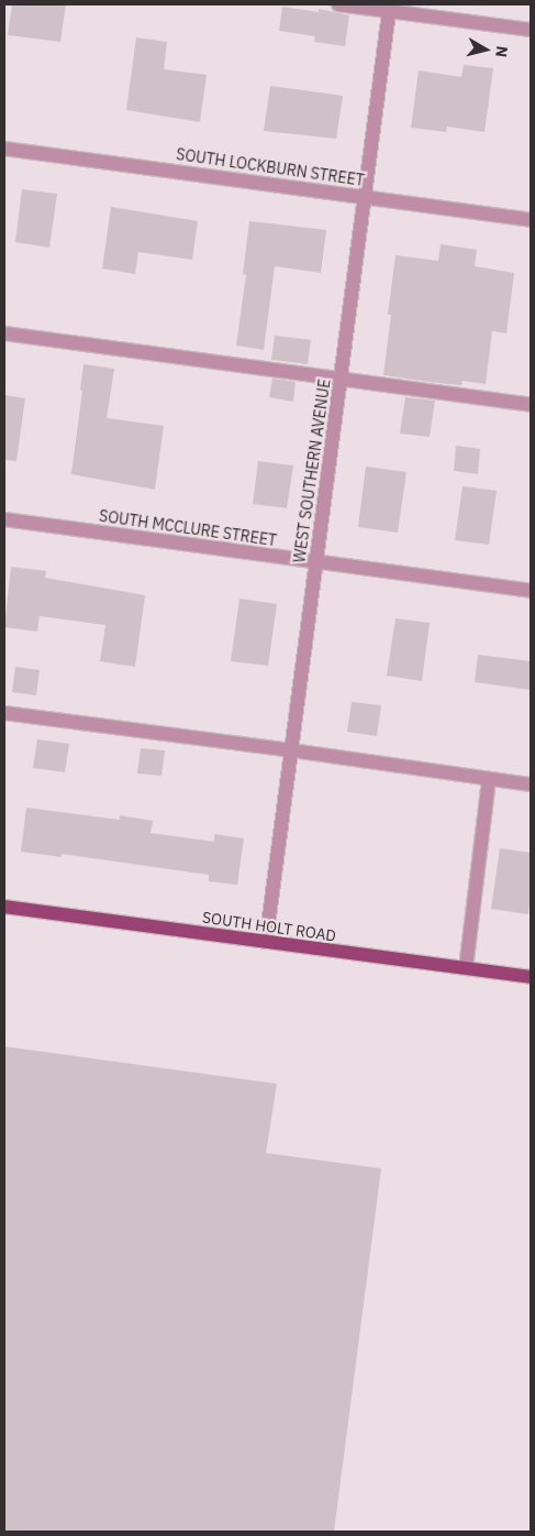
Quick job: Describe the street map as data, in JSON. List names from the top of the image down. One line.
{"streets":{"main road":["SOUTH HOLT ROAD"],"street":["SOUTH LOCKBURN STREET","WEST SOUTHERN AVENUE","SOUTH MCCLURE STREET"]},"crossings":[["SOUTH LOCKBURN STREET","WEST SOUTHERN AVENUE"],["WEST SOUTHERN AVENUE","SOUTH MCCLURE STREET"],["WEST SOUTHERN AVENUE","SOUTH HOLT ROAD"]],"north":"right"}
